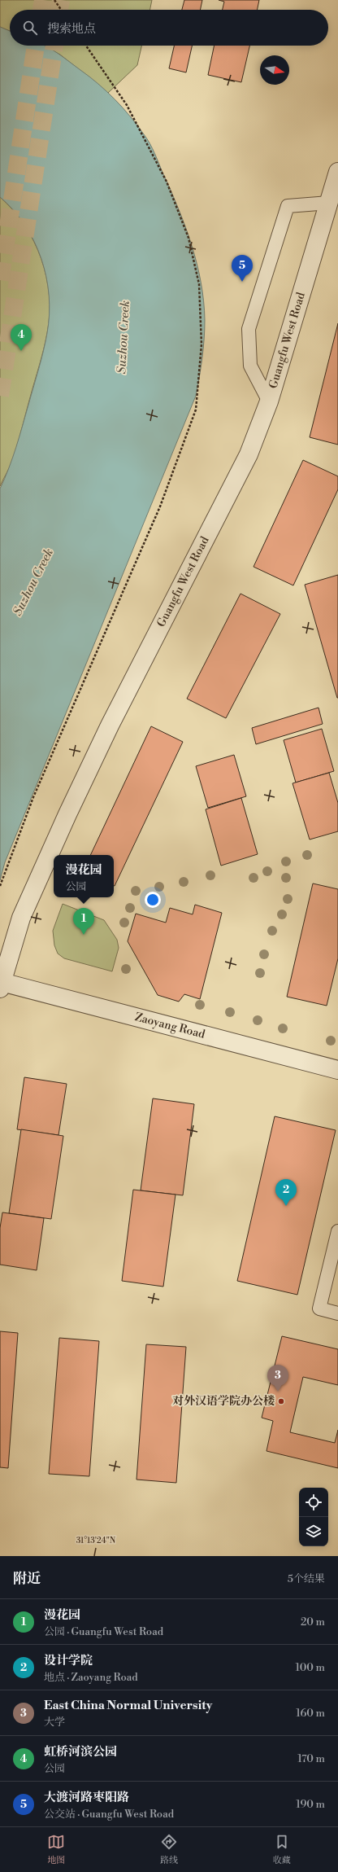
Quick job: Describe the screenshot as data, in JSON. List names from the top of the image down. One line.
{"streets":{"street":["Guangfu West Road","Zaoyang Road"]},"crossings":[["Guangfu West Road","Zaoyang Road"]],"water":["Suzhou Creek"],"places":["对外汉语学院办公楼"],"north":"right","page":{"search":"搜索地点","pins":["5","4","1","2","3"],"popup":["漫花园","公园"],"heading":["附近","5个结果"],"list":[{"mark":"1","name":"漫花园","note":"公园 · Guangfu West Road","value":"20 m"},{"mark":"2","name":"设计学院","note":"地点 · Zaoyang Road","value":"100 m"},{"mark":"3","name":"East China Normal University","note":"大学","value":"160 m"},{"mark":"4","name":"虹桥河滨公园","note":"公园","value":"170 m"},{"mark":"5","name":"大渡河路枣阳路","note":"公交站 · Guangfu West Road","value":"190 m"}],"nav":["地图","路线","收藏"]},"coordinates":["31°13'24\"N"]}
